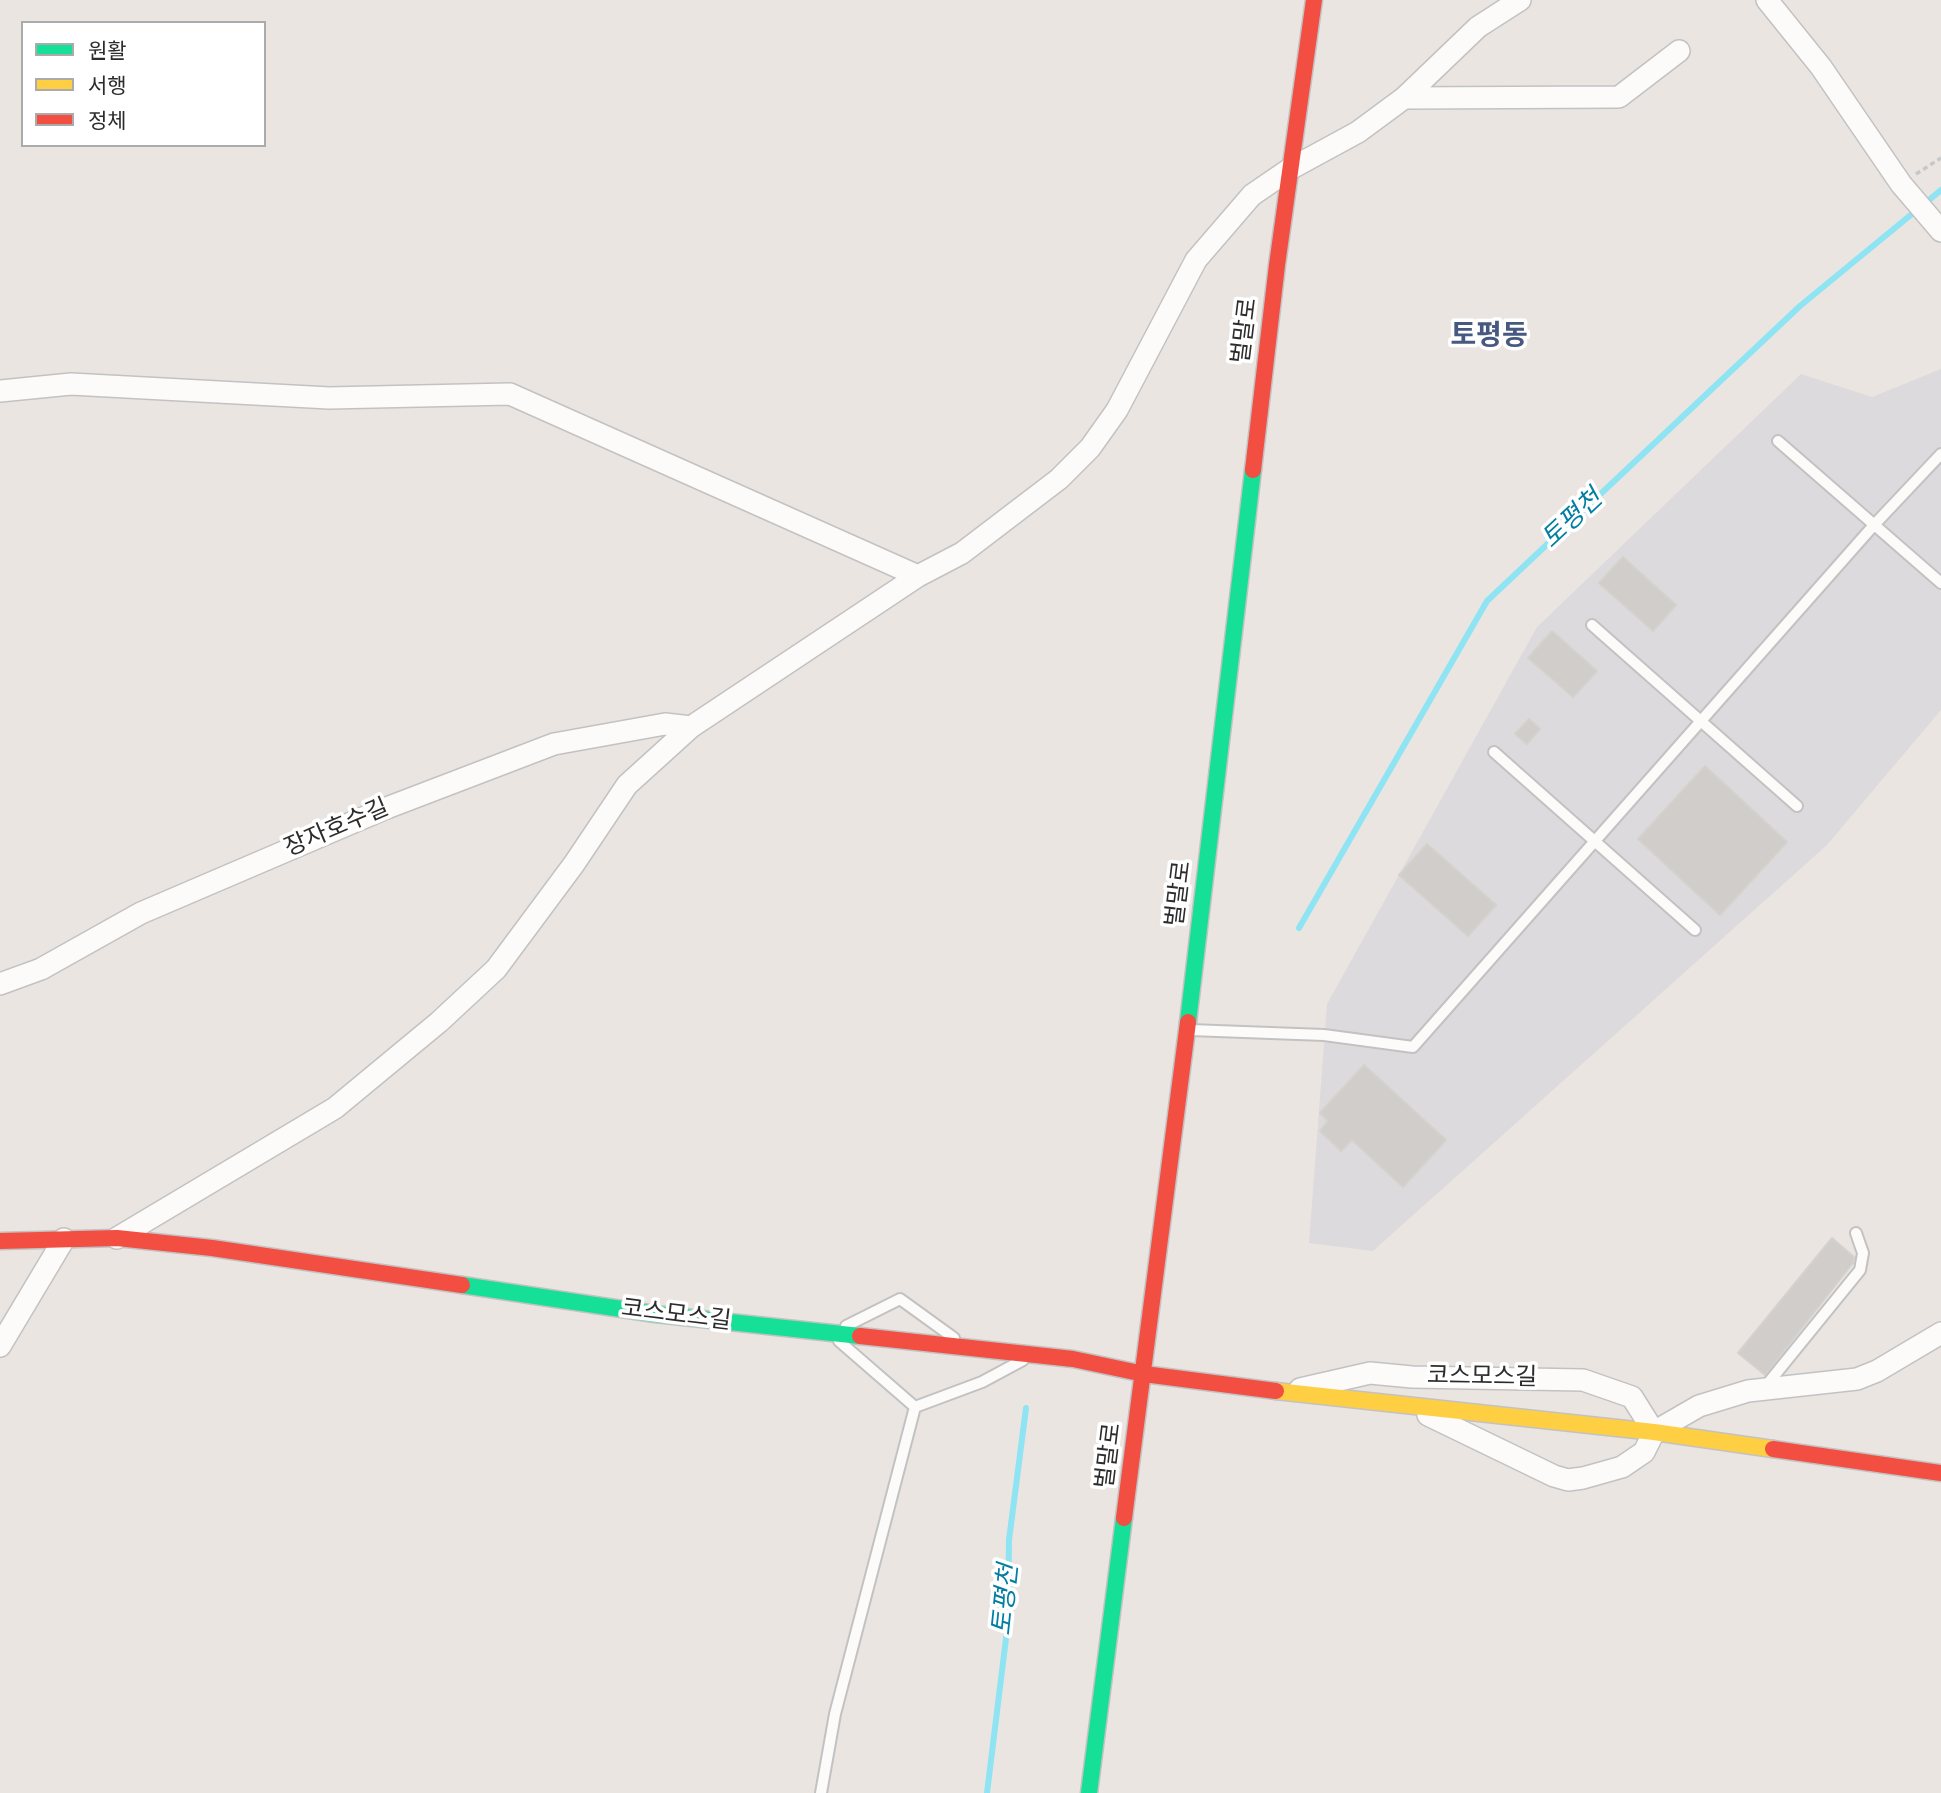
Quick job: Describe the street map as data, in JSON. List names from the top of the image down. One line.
{"streets":{"street":["벌말로","장자호수길","코스모스길"]},"crossings":[["벌말로","코스모스길"]],"districts":["토평동"],"water":["토평천"],"legend":["원활","서행","정체"]}
